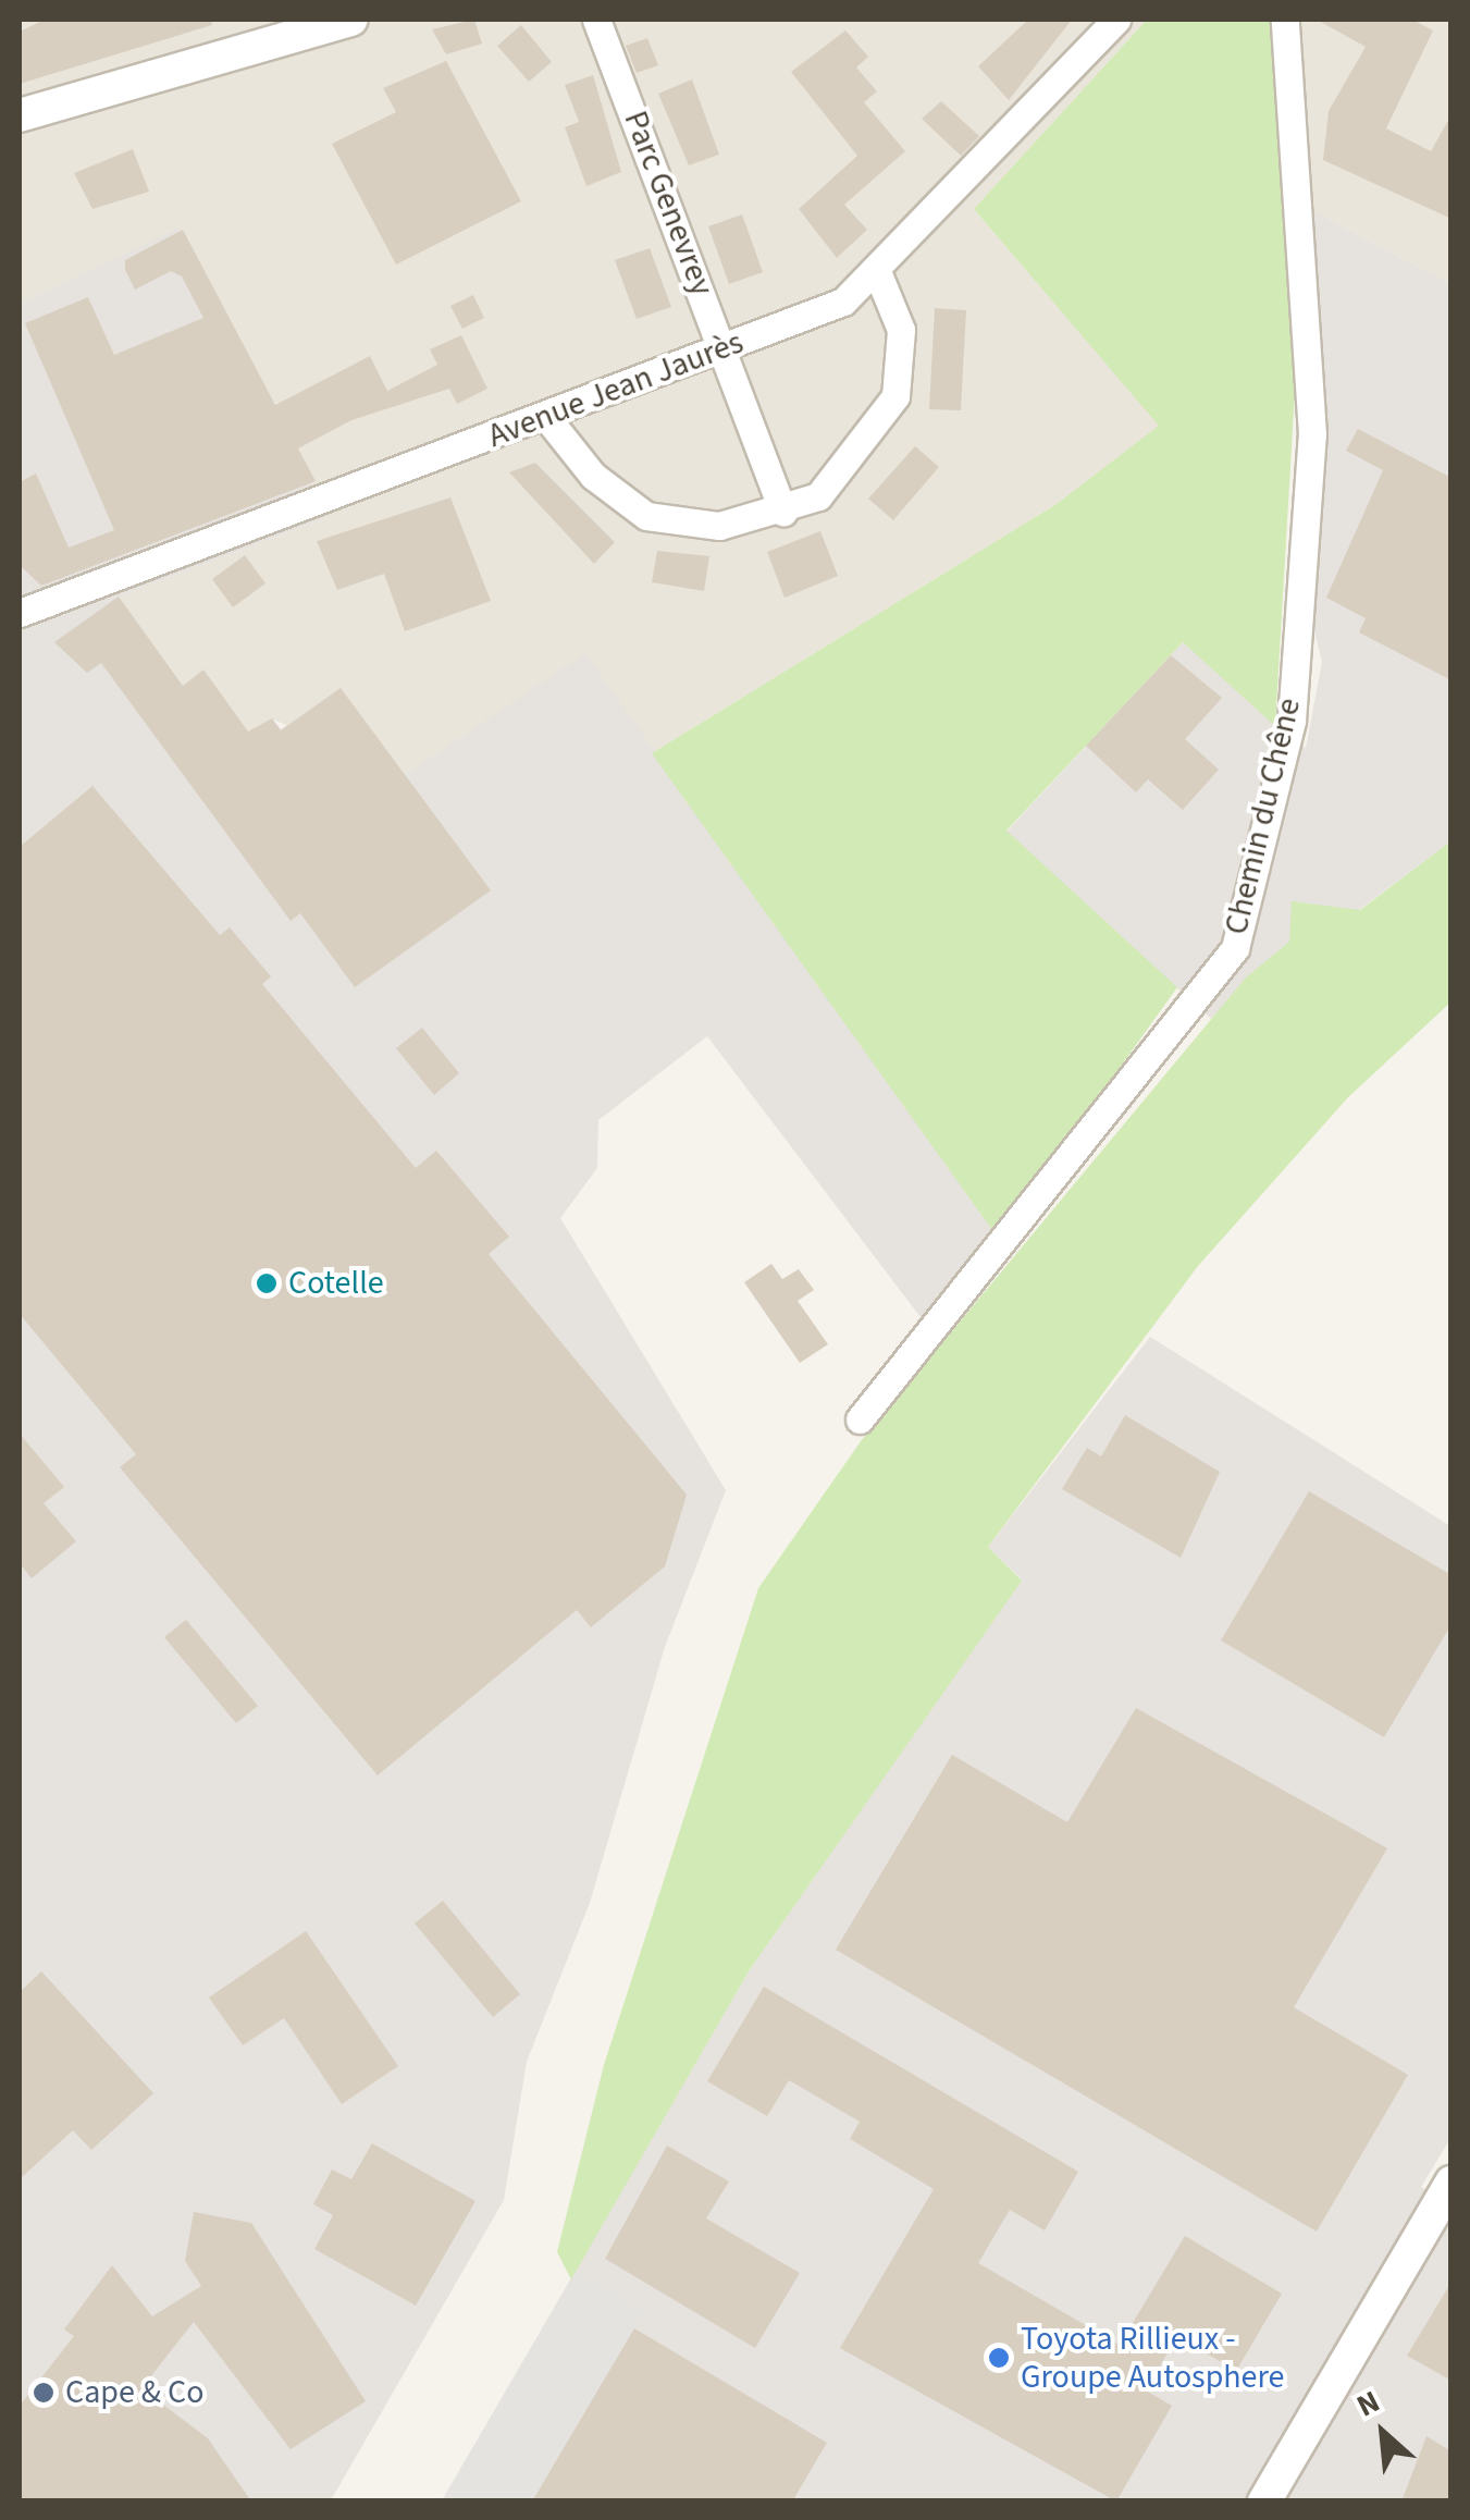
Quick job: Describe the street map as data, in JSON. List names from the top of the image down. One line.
{"streets":{"street":["Parc Genevrey","Avenue Jean Jaurès","Chemin du Chêne"]},"crossings":[["Parc Genevrey","Avenue Jean Jaurès"]],"places":["Cotelle","Toyota Rillieux - Groupe Autosphere","Cape & Co"],"north":"top left"}
